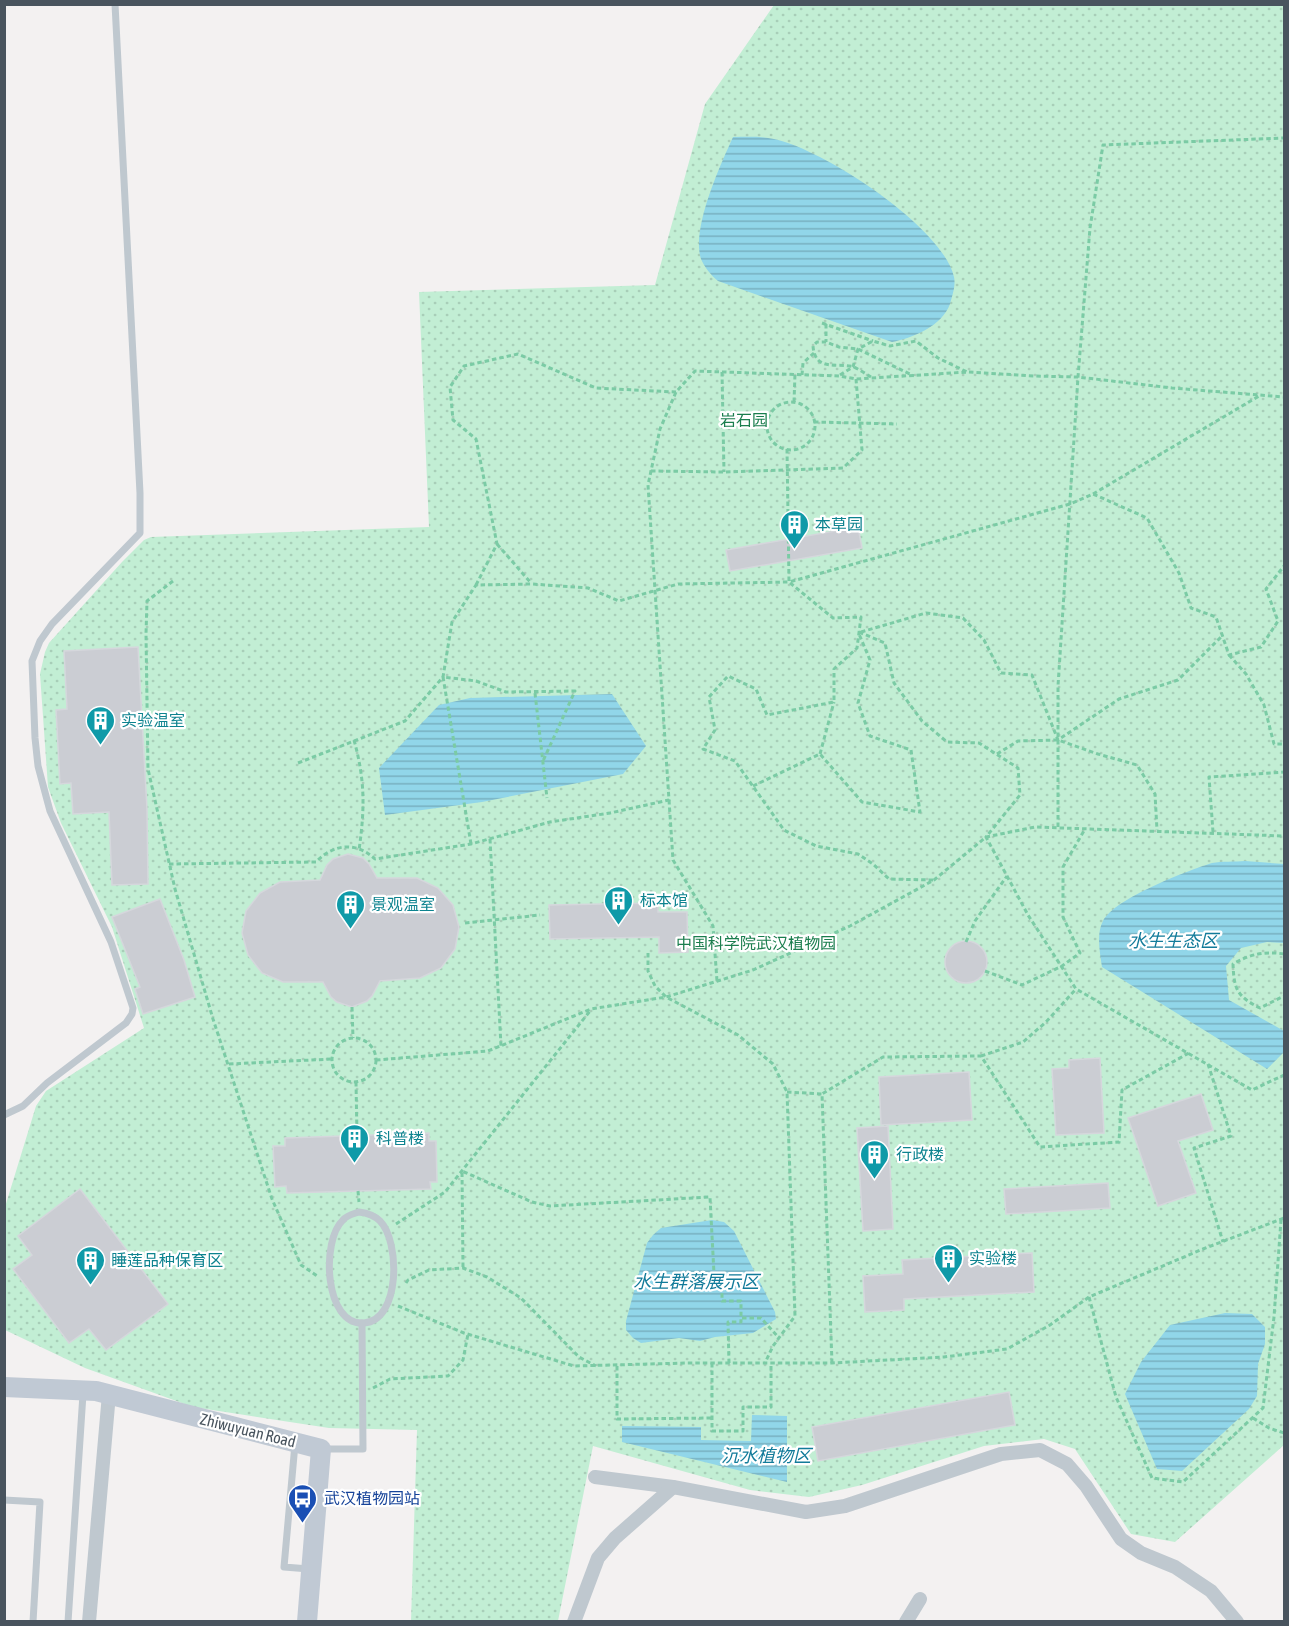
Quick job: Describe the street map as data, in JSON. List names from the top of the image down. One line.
{"streets":{"street":["Zhiwuyuan Road"]},"water":["水生生态区","水生群落展示区","沉水植物区"],"parks":["岩石园","中国科学院武汉植物园"],"places":{"building":["本草园","实验温室","标本馆","景观温室","科普楼","行政楼","实验楼","睡莲品种保育区"],"bus stop":["武汉植物园站"]}}
